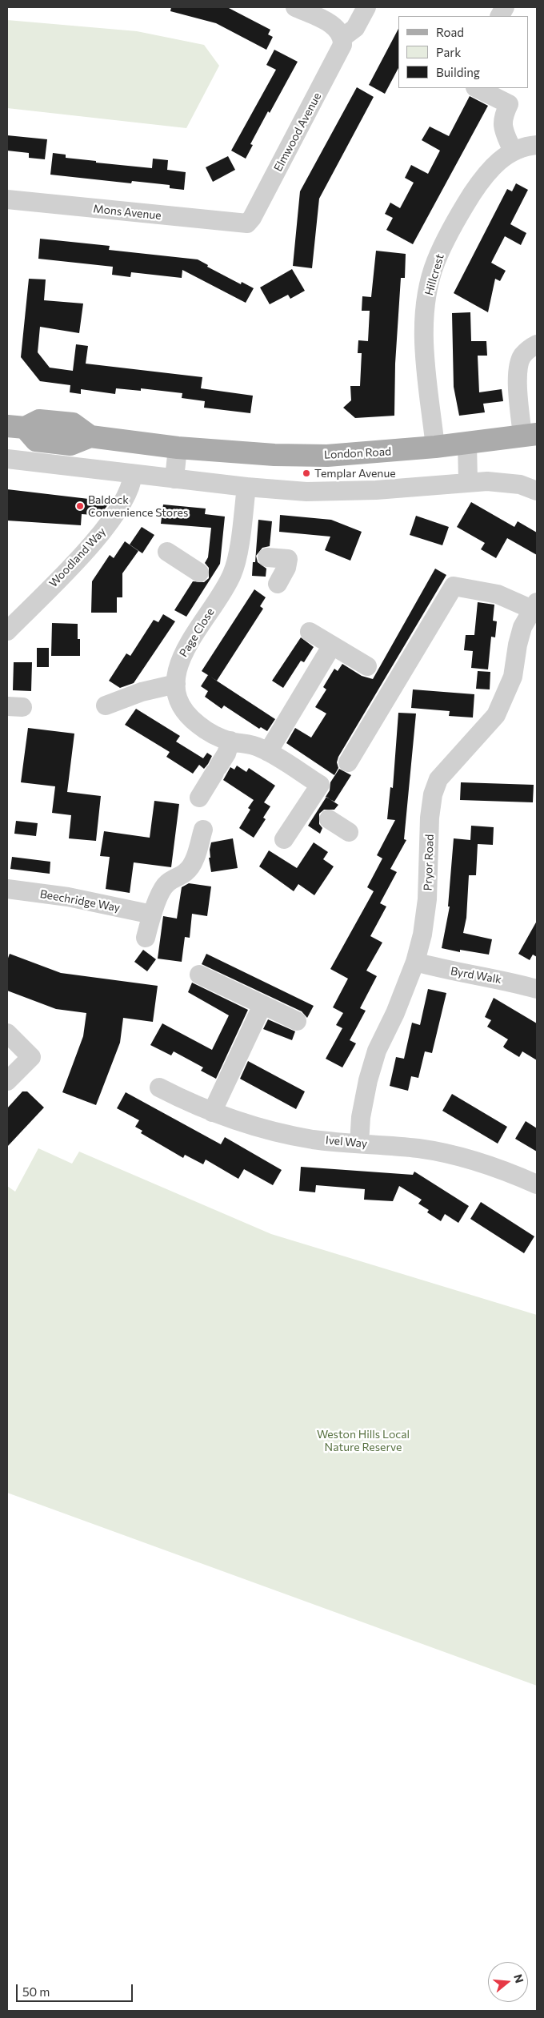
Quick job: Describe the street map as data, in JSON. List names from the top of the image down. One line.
{"streets":{"main road":["London Road"],"street":["Elmwood Avenue","Mons Avenue","Hillcrest","Woodland Way","Page Close","Pryor Road","Beechridge Way","Byrd Walk","Ivel Way"]},"crossings":[["Elmwood Avenue","Mons Avenue"],["Hillcrest","London Road"],["Pryor Road","Byrd Walk"],["Pryor Road","Ivel Way"]],"parks":["Weston Hills Local Nature Reserve"],"places":["Templar Avenue","Baldock Convenience Stores"],"legend":["Road","Park","Building"],"scale_bar":"50 m","north":"right"}
